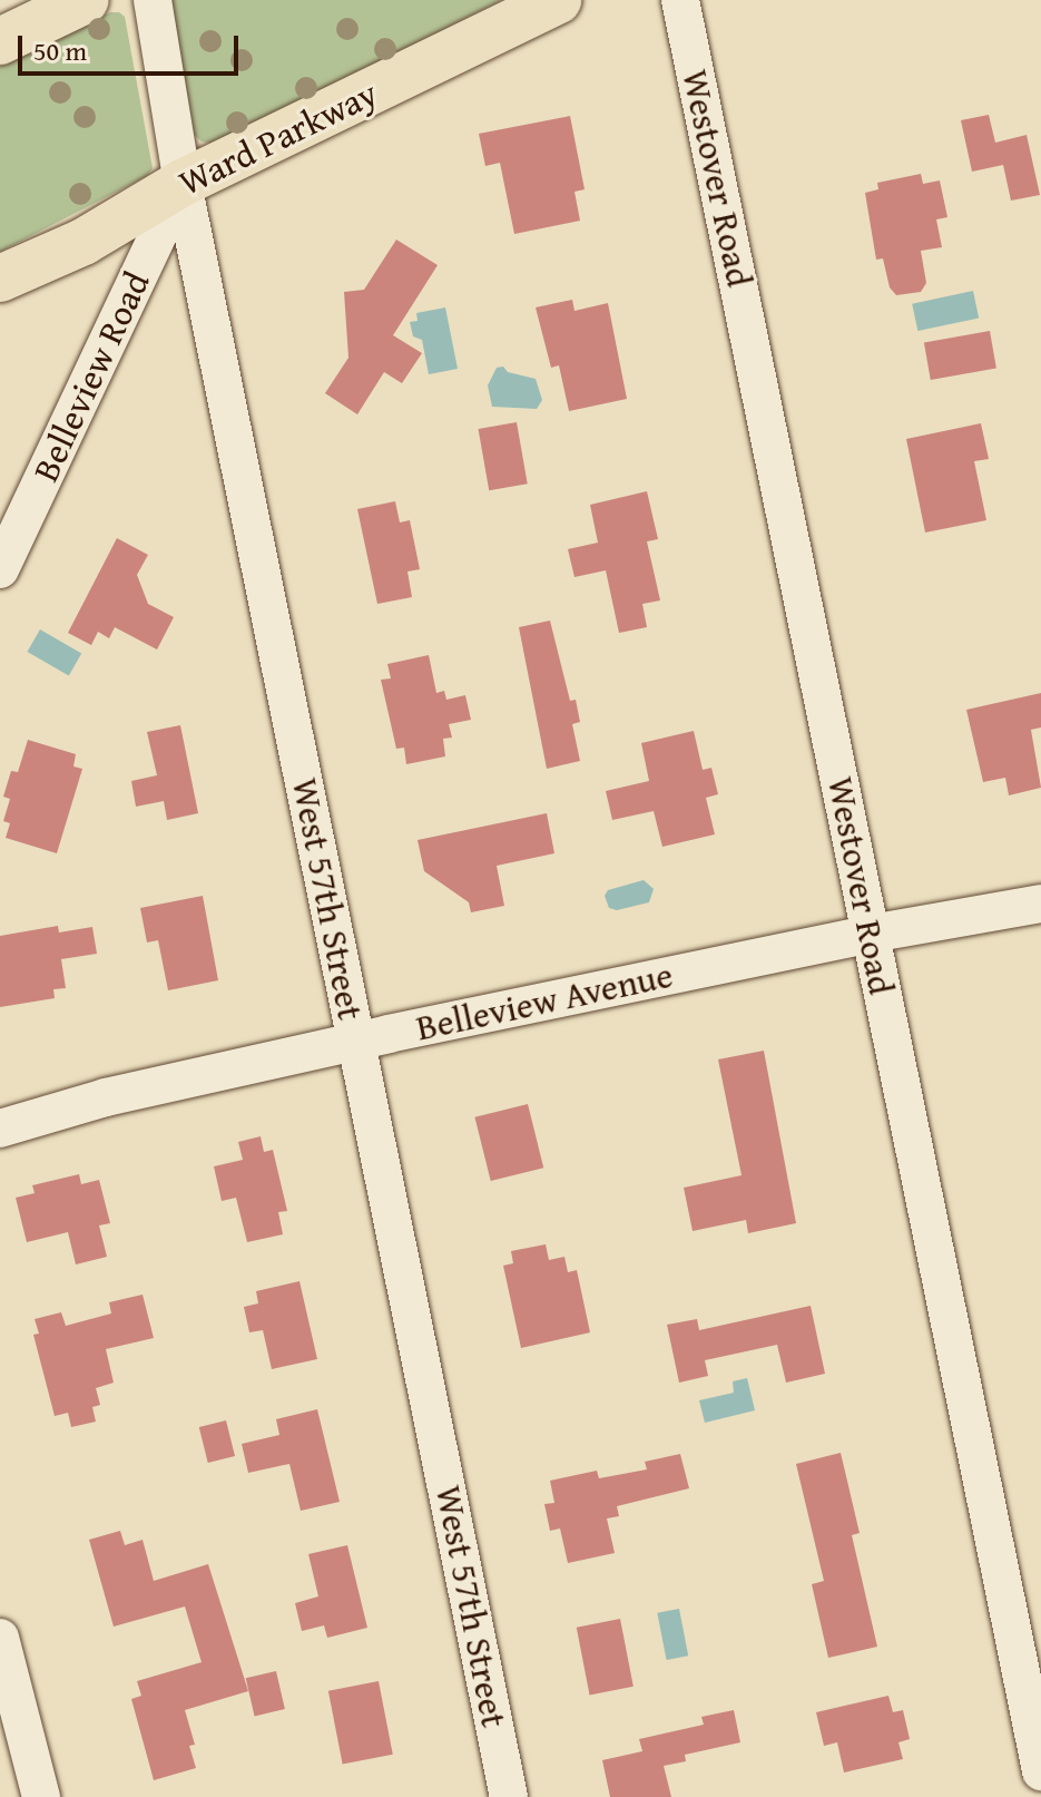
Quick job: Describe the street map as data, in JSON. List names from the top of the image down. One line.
{"streets":{"main road":["Ward Parkway"],"street":["Westover Road","Belleview Road","West 57th Street","Belleview Avenue"]},"crossings":[["Ward Parkway","Belleview Road"],["Ward Parkway","West 57th Street"],["Westover Road","Belleview Avenue"],["Belleview Road","West 57th Street"],["West 57th Street","Belleview Avenue"]],"scale_bar":"50 m"}
